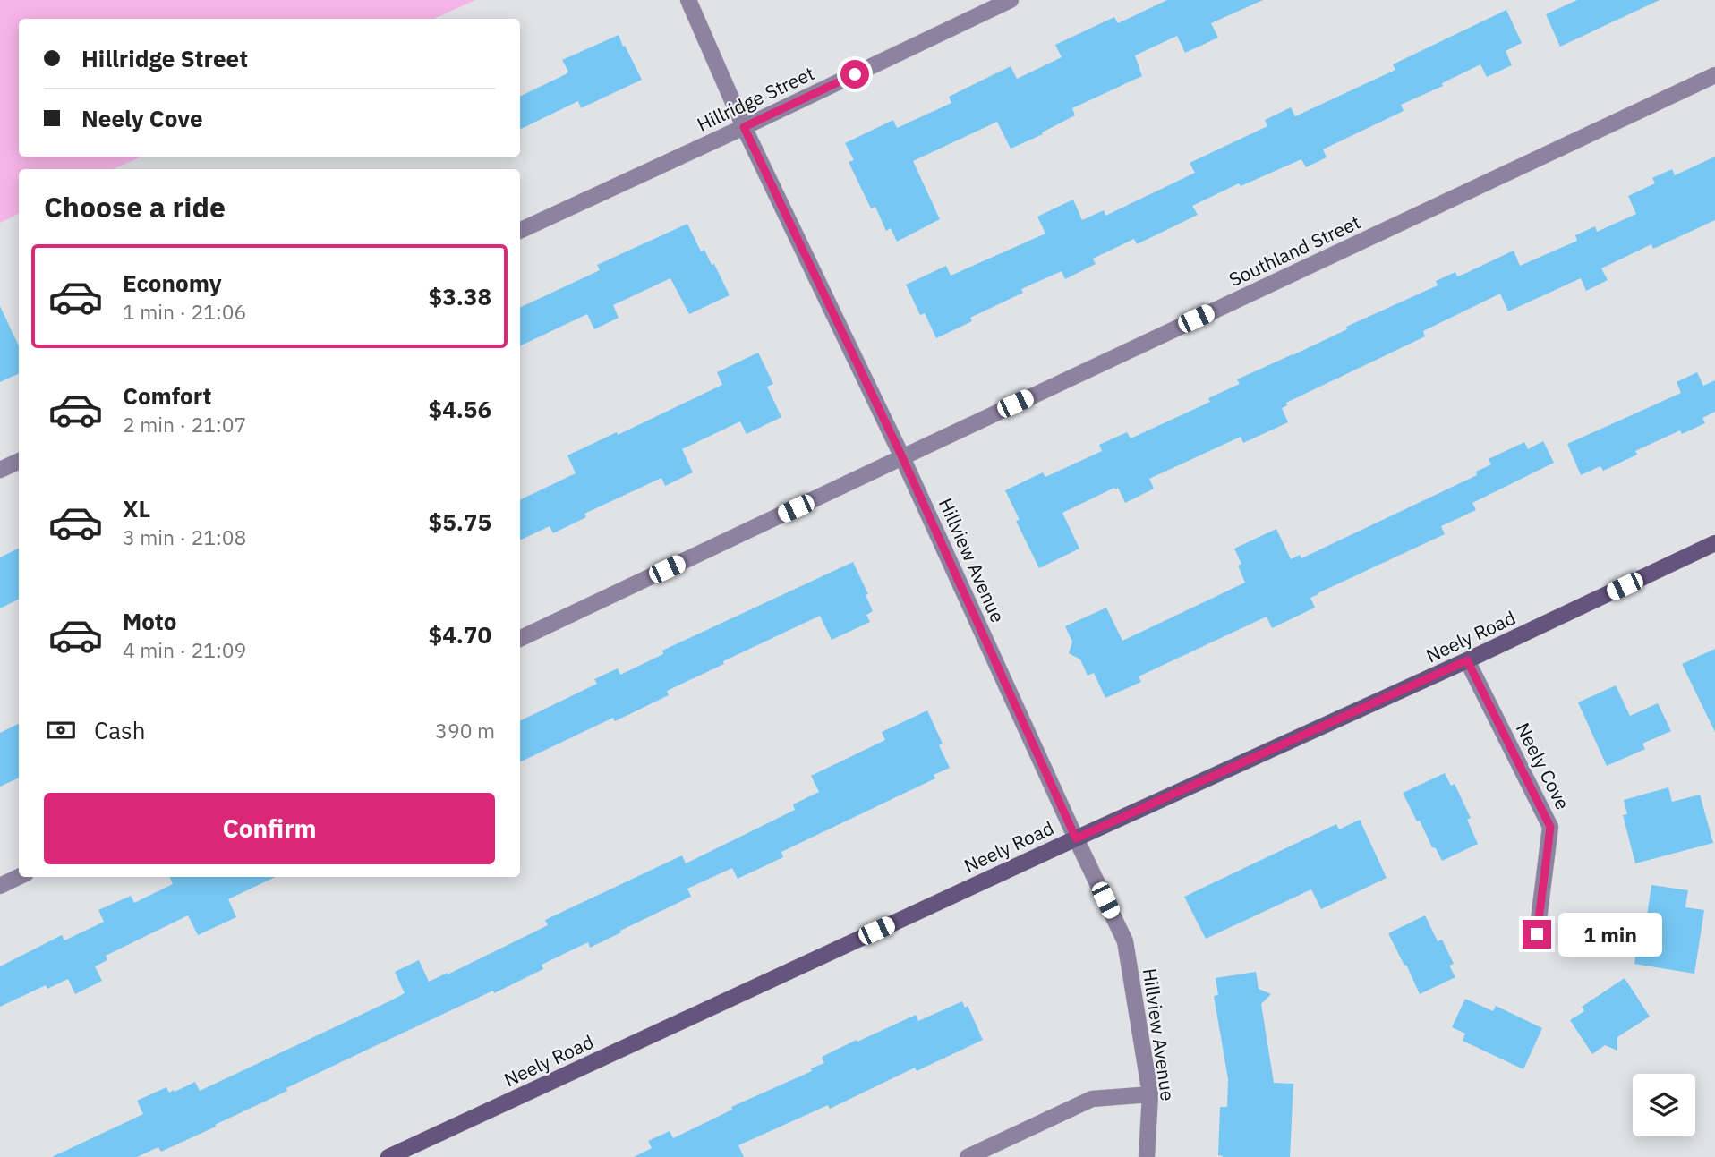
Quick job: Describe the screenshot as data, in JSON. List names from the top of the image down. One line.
{"streets":{"street":["Hillridge Street","Southland Street","Hillview Avenue","Neely Road","Neely Cove"]},"crossings":[["Hillridge Street","Hillview Avenue"],["Southland Street","Hillview Avenue"],["Hillview Avenue","Neely Road"],["Neely Road","Neely Cove"]],"page":{"banner":["Hillridge Street","Neely Cove"],"heading":"Choose a ride","list":[{"name":"Economy","note":"1 min · 21:06","value":"$3.38"},{"name":"Comfort","note":"2 min · 21:07","value":"$4.56"},{"name":"XL","note":"3 min · 21:08","value":"$5.75"},{"name":"Moto","note":"4 min · 21:09","value":"$4.70"}],"pay":["Cash","390 m"],"buttons":"Confirm","bubble":"1 min"}}
